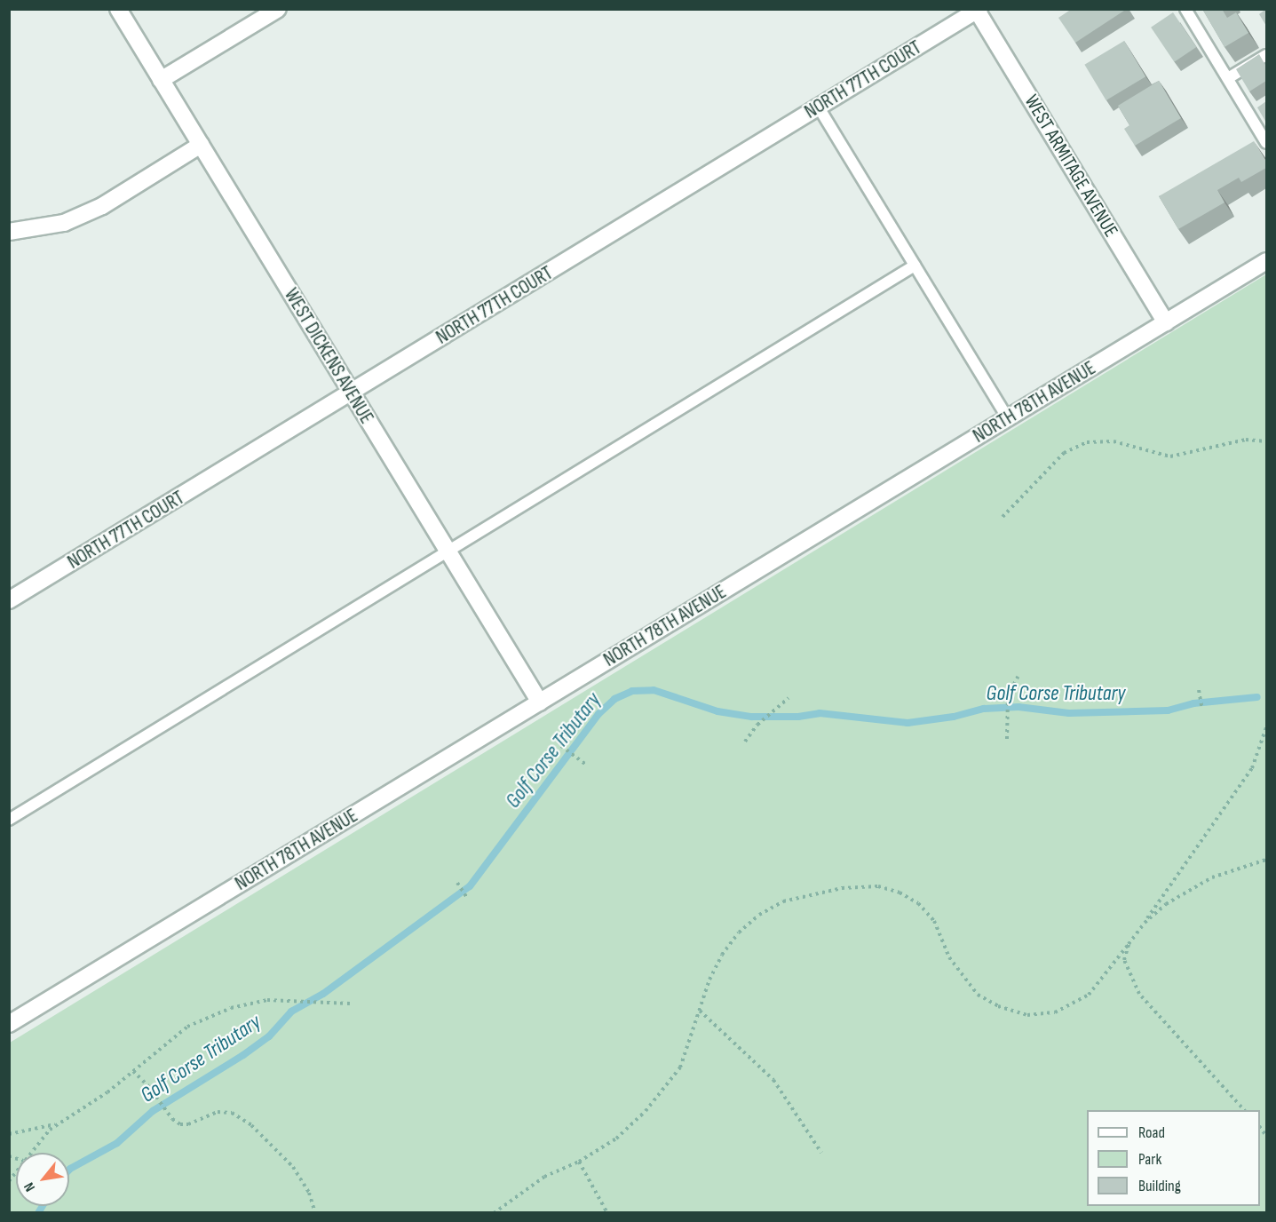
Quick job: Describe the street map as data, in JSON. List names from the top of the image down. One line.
{"streets":{"street":["NORTH 77TH COURT","WEST ARMITAGE AVENUE","WEST DICKENS AVENUE","NORTH 78TH AVENUE"]},"crossings":[["NORTH 77TH COURT","WEST ARMITAGE AVENUE"],["NORTH 77TH COURT","WEST DICKENS AVENUE"],["WEST ARMITAGE AVENUE","NORTH 78TH AVENUE"],["WEST DICKENS AVENUE","NORTH 78TH AVENUE"]],"water":["Golf Corse Tributary"],"legend":["Road","Park","Building"],"north":"bottom left"}
